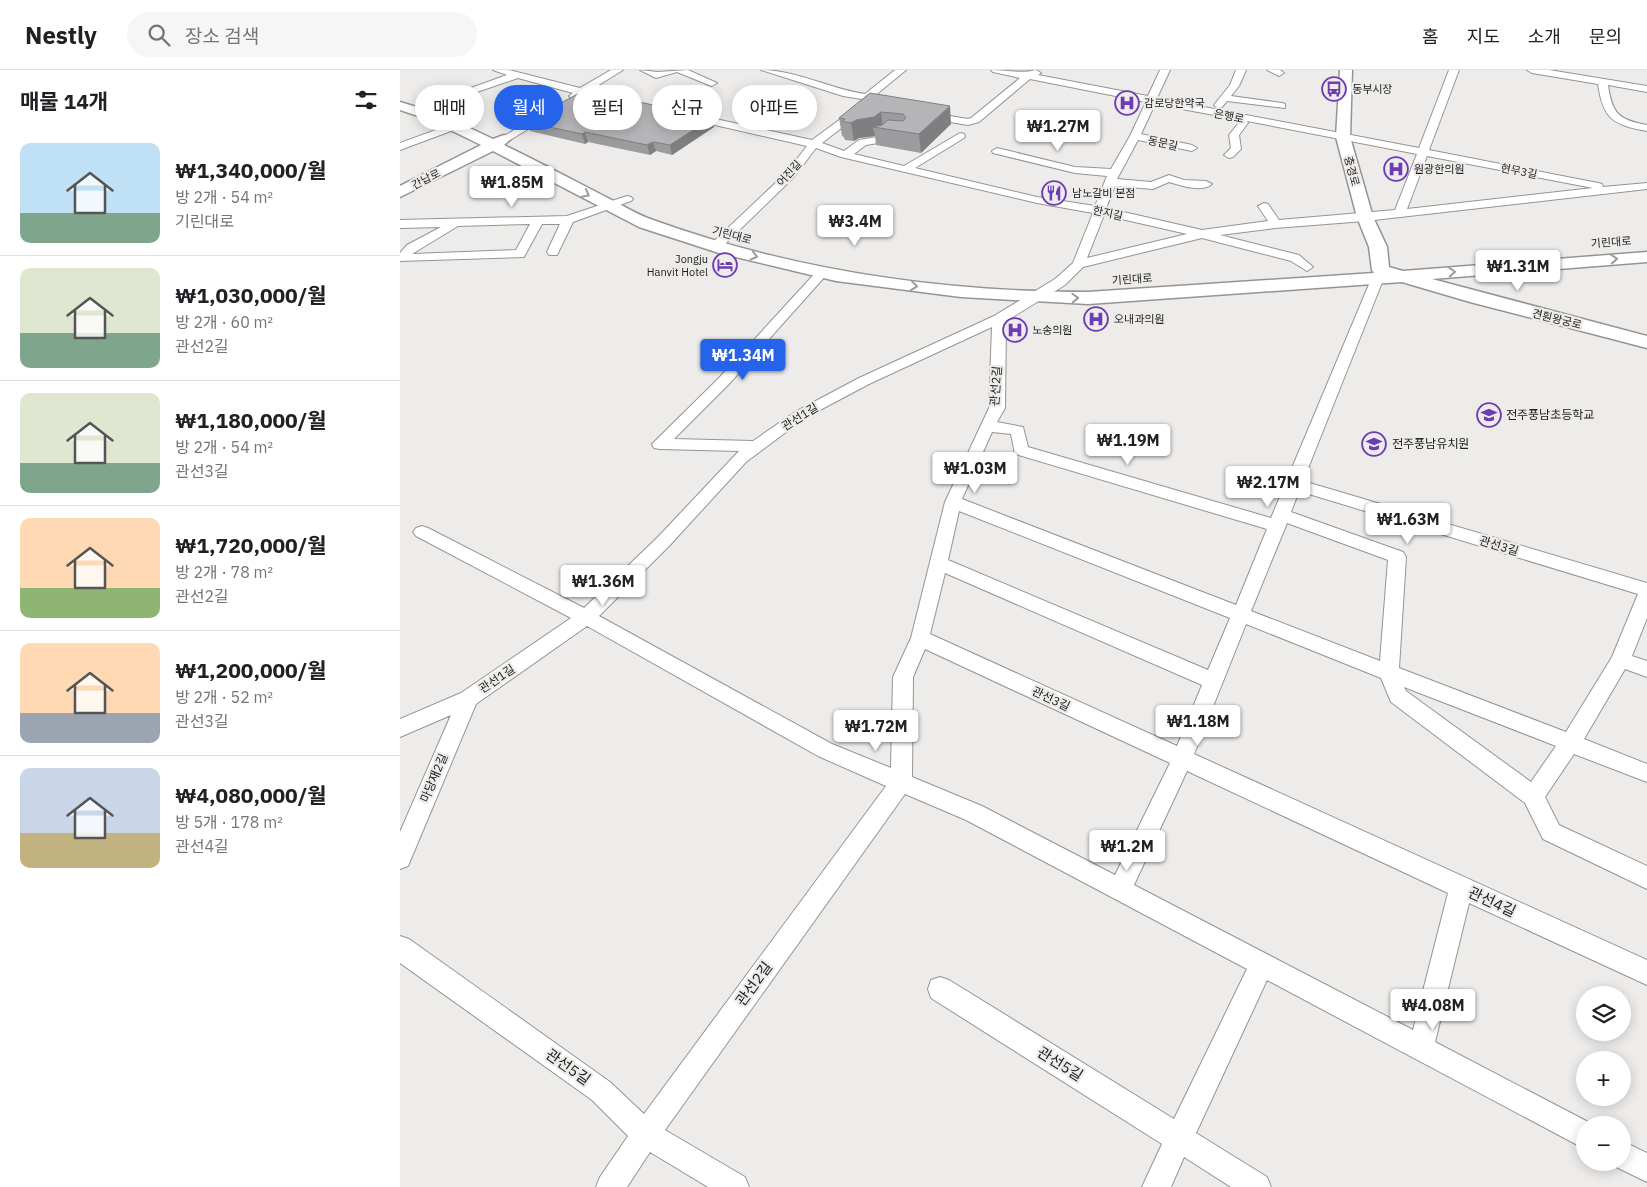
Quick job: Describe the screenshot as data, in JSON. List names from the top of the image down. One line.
{"streets":{"street":["은행로","동문길","충경로","현무3길","어진길","간납로","한지길","기린대로","견훤왕궁로","관선2길","관선1길","관선3길","마당재2길","관선4길","관선5길"]},"crossings":[["은행로","동문길"],["은행로","충경로"],["은행로","현무3길"],["동문길","한지길"],["충경로","현무3길"],["충경로","기린대로"],["충경로","견훤왕궁로"],["어진길","한지길"],["어진길","기린대로"],["간납로","기린대로"],["기린대로","견훤왕궁로"],["기린대로","관선1길"],["관선2길","관선1길"],["관선2길","관선3길"],["관선2길","관선5길"],["관선1길","마당재2길"],["관선3길","관선4길"]],"places":{"bus stop":["동부시장"],"hospital":["감로당한약국","원광한의원","오내과의원","노송의원"],"restaurant":["남노갈비 본점"],"hotel":["Jongju Hanvit Hotel"],"school or university":["전주풍남초등학교","전주풍남유치원"]},"page":{"header":"Nestly","search":"장소 검색","nav":["홈","지도","소개","문의"],"heading":"매물 14개","chip":["매매","월세","필터","신규","아파트"],"price":["₩1.27M","₩1.85M","₩3.4M","₩1.31M","₩1.34M","₩1.19M","₩1.03M","₩2.17M","₩1.63M","₩1.36M","₩1.18M","₩1.72M","₩1.2M","₩4.08M"],"list":[{"name":"₩1,340,000/월","note":"방 2개 · 54 m² · 기린대로"},{"name":"₩1,030,000/월","note":"방 2개 · 60 m² · 관선2길"},{"name":"₩1,180,000/월","note":"방 2개 · 54 m² · 관선3길"},{"name":"₩1,720,000/월","note":"방 2개 · 78 m² · 관선2길"},{"name":"₩1,200,000/월","note":"방 2개 · 52 m² · 관선3길"},{"name":"₩4,080,000/월","note":"방 5개 · 178 m² · 관선4길"}],"map_buttons":["+","−"]}}
